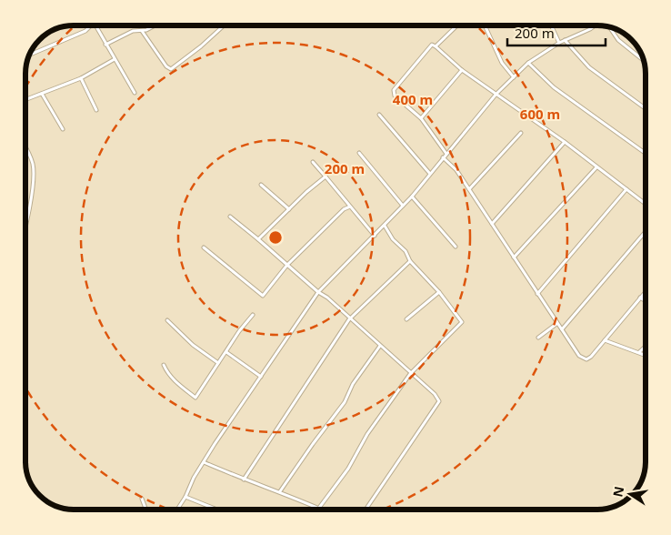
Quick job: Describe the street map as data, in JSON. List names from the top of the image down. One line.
{"scale_bar":"200 m","north":"left","rings":["400 m","600 m","200 m"]}
